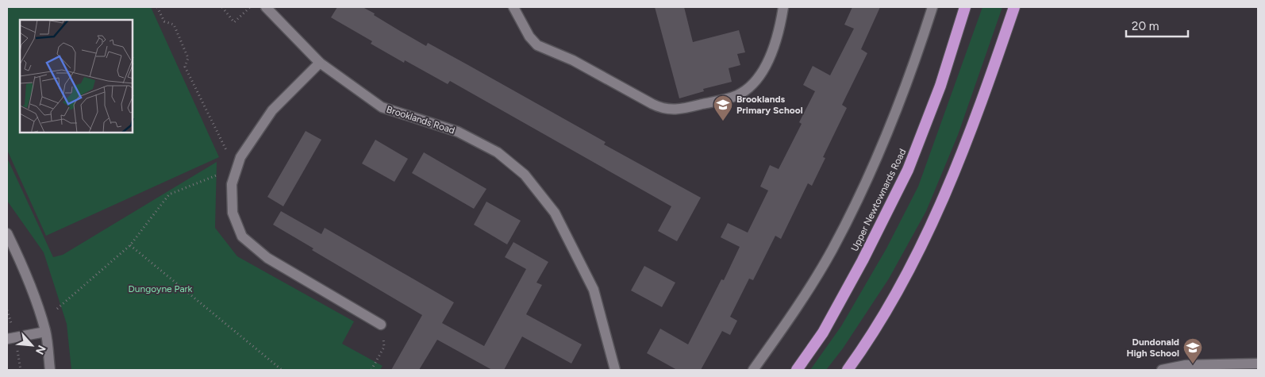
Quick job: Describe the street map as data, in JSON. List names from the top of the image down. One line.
{"streets":{"highway":["Upper Newtownards Road"],"street":["Brooklands Road"]},"parks":["Dungoyne Park"],"places":{"school or university":["Brooklands Primary School","Dundonald High School"]},"scale_bar":"20 m","north":"bottom right"}
